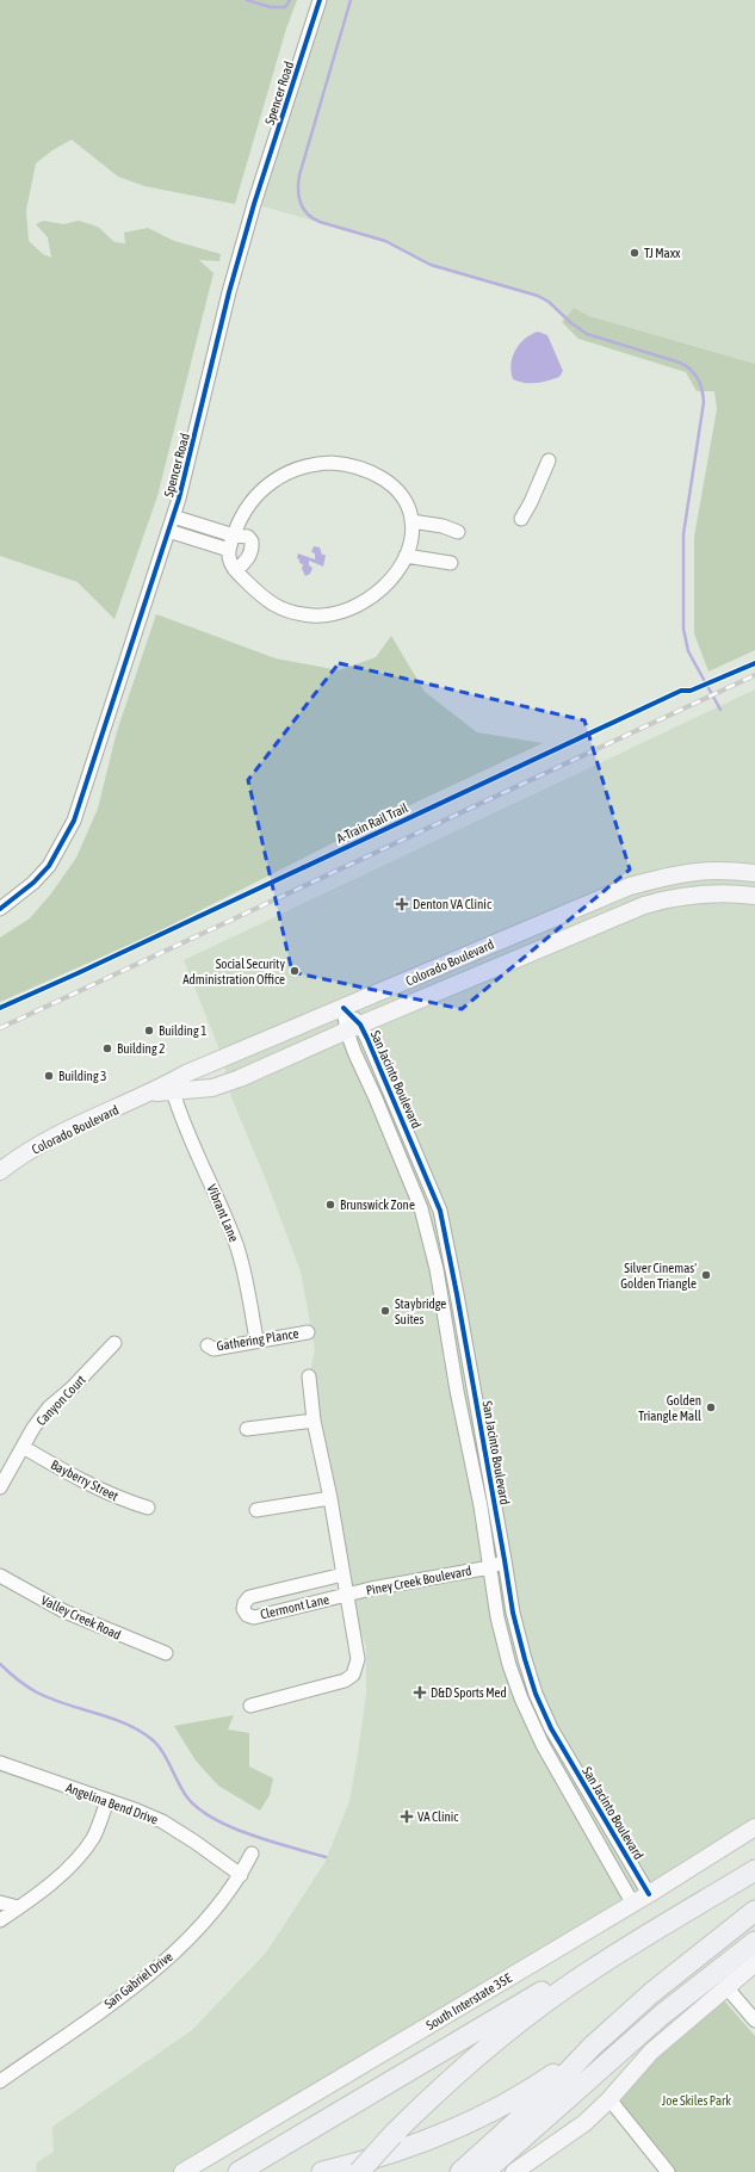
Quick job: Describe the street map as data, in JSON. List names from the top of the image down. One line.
{"streets":{"main road":["Colorado Boulevard","South Interstate 35E"],"street":["Spencer Road","San Jacinto Boulevard","Vibrant Lane","Gathering Plance","Canyon Court","Bayberry Street","Piney Creek Boulevard","Clermont Lane","Valley Creek Road","Angelina Bend Drive","San Gabriel Drive"],"cycle path":["A-Train Rail Trail"]},"crossings":[["Colorado Boulevard","San Jacinto Boulevard"],["Colorado Boulevard","Vibrant Lane"],["San Jacinto Boulevard","Piney Creek Boulevard"],["San Jacinto Boulevard","South Interstate 35E"],["Vibrant Lane","Gathering Plance"],["Canyon Court","Bayberry Street"],["Piney Creek Boulevard","Clermont Lane"],["Angelina Bend Drive","San Gabriel Drive"]],"parks":["Joe Skiles Park"],"places":{"other":["TJ Maxx","Social Security Administration Office","Building 1","Building 2","Building 3","Brunswick Zone","Silver Cinemas' Golden Triangle","Staybridge Suites","Golden Triangle Mall"],"health":["Denton VA Clinic","D&D Sports Med","VA Clinic"]}}
